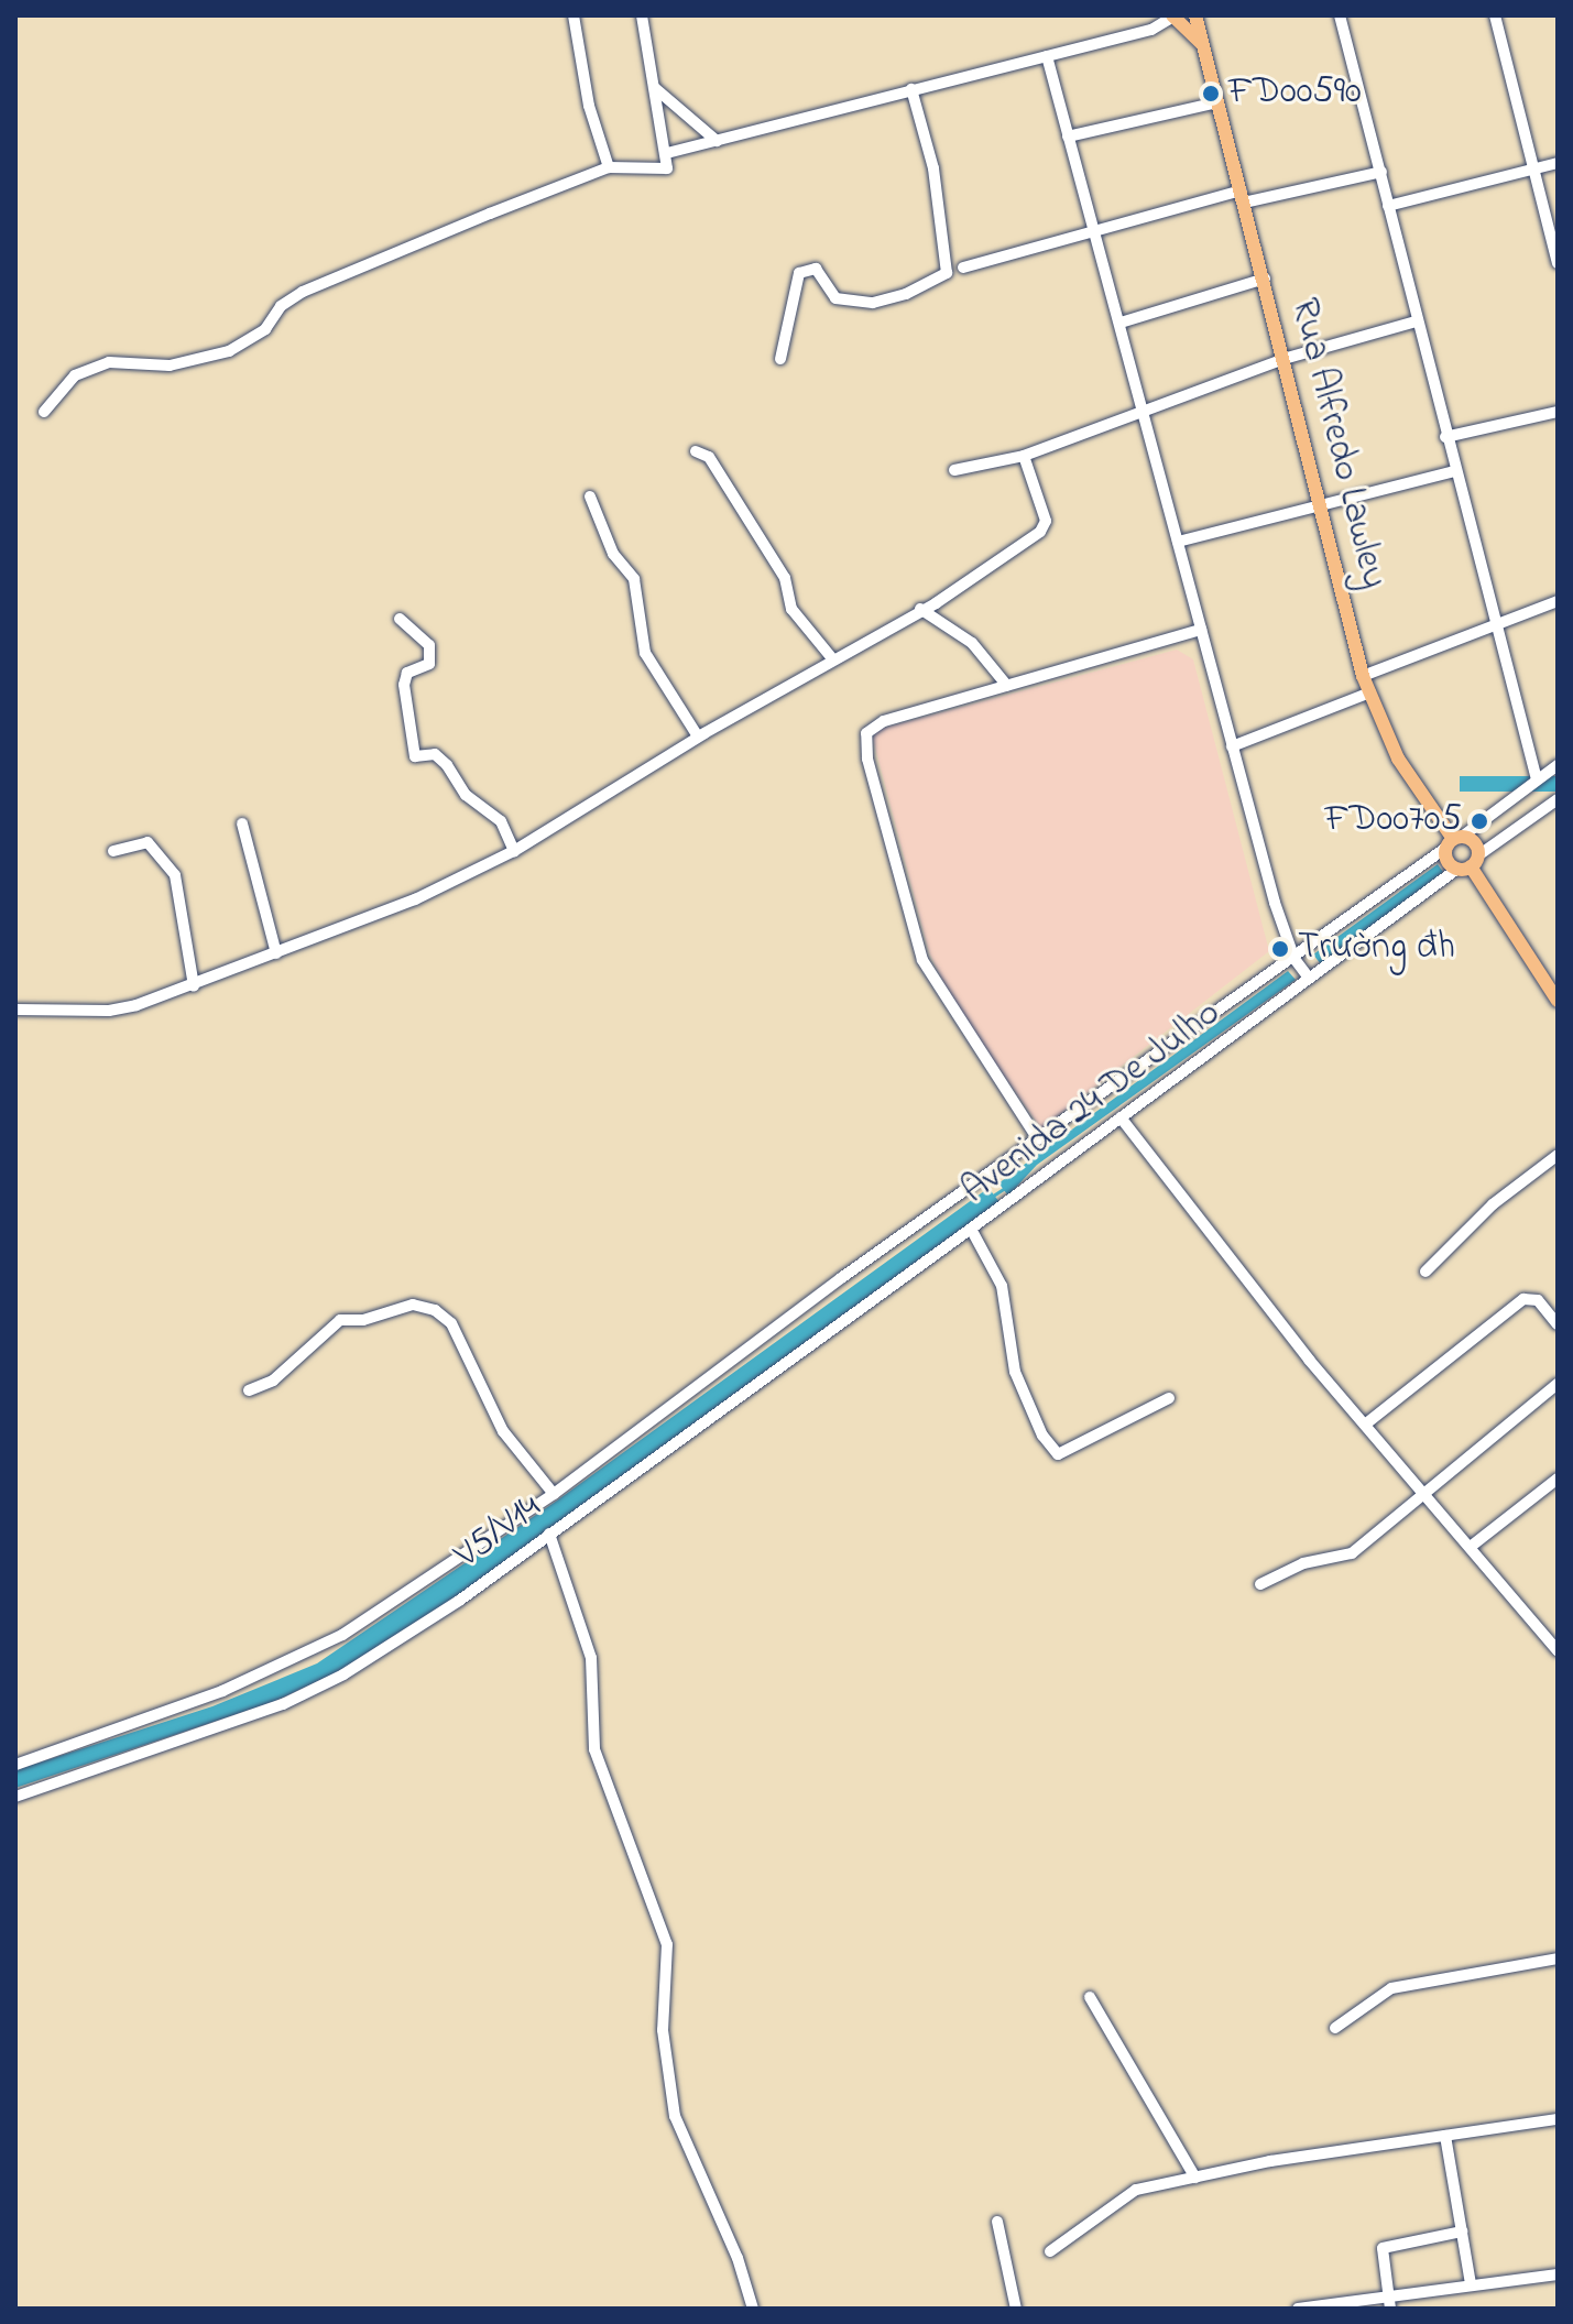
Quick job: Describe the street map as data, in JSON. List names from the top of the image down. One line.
{"streets":{"main road":["Rua Alfredo Lawley"],"street":["Avenida 24 De Julho","V5/V14"]},"crossings":[["Avenida 24 De Julho","V5/V14"]],"places":["FD00590","FD00705","Trường đh"]}
